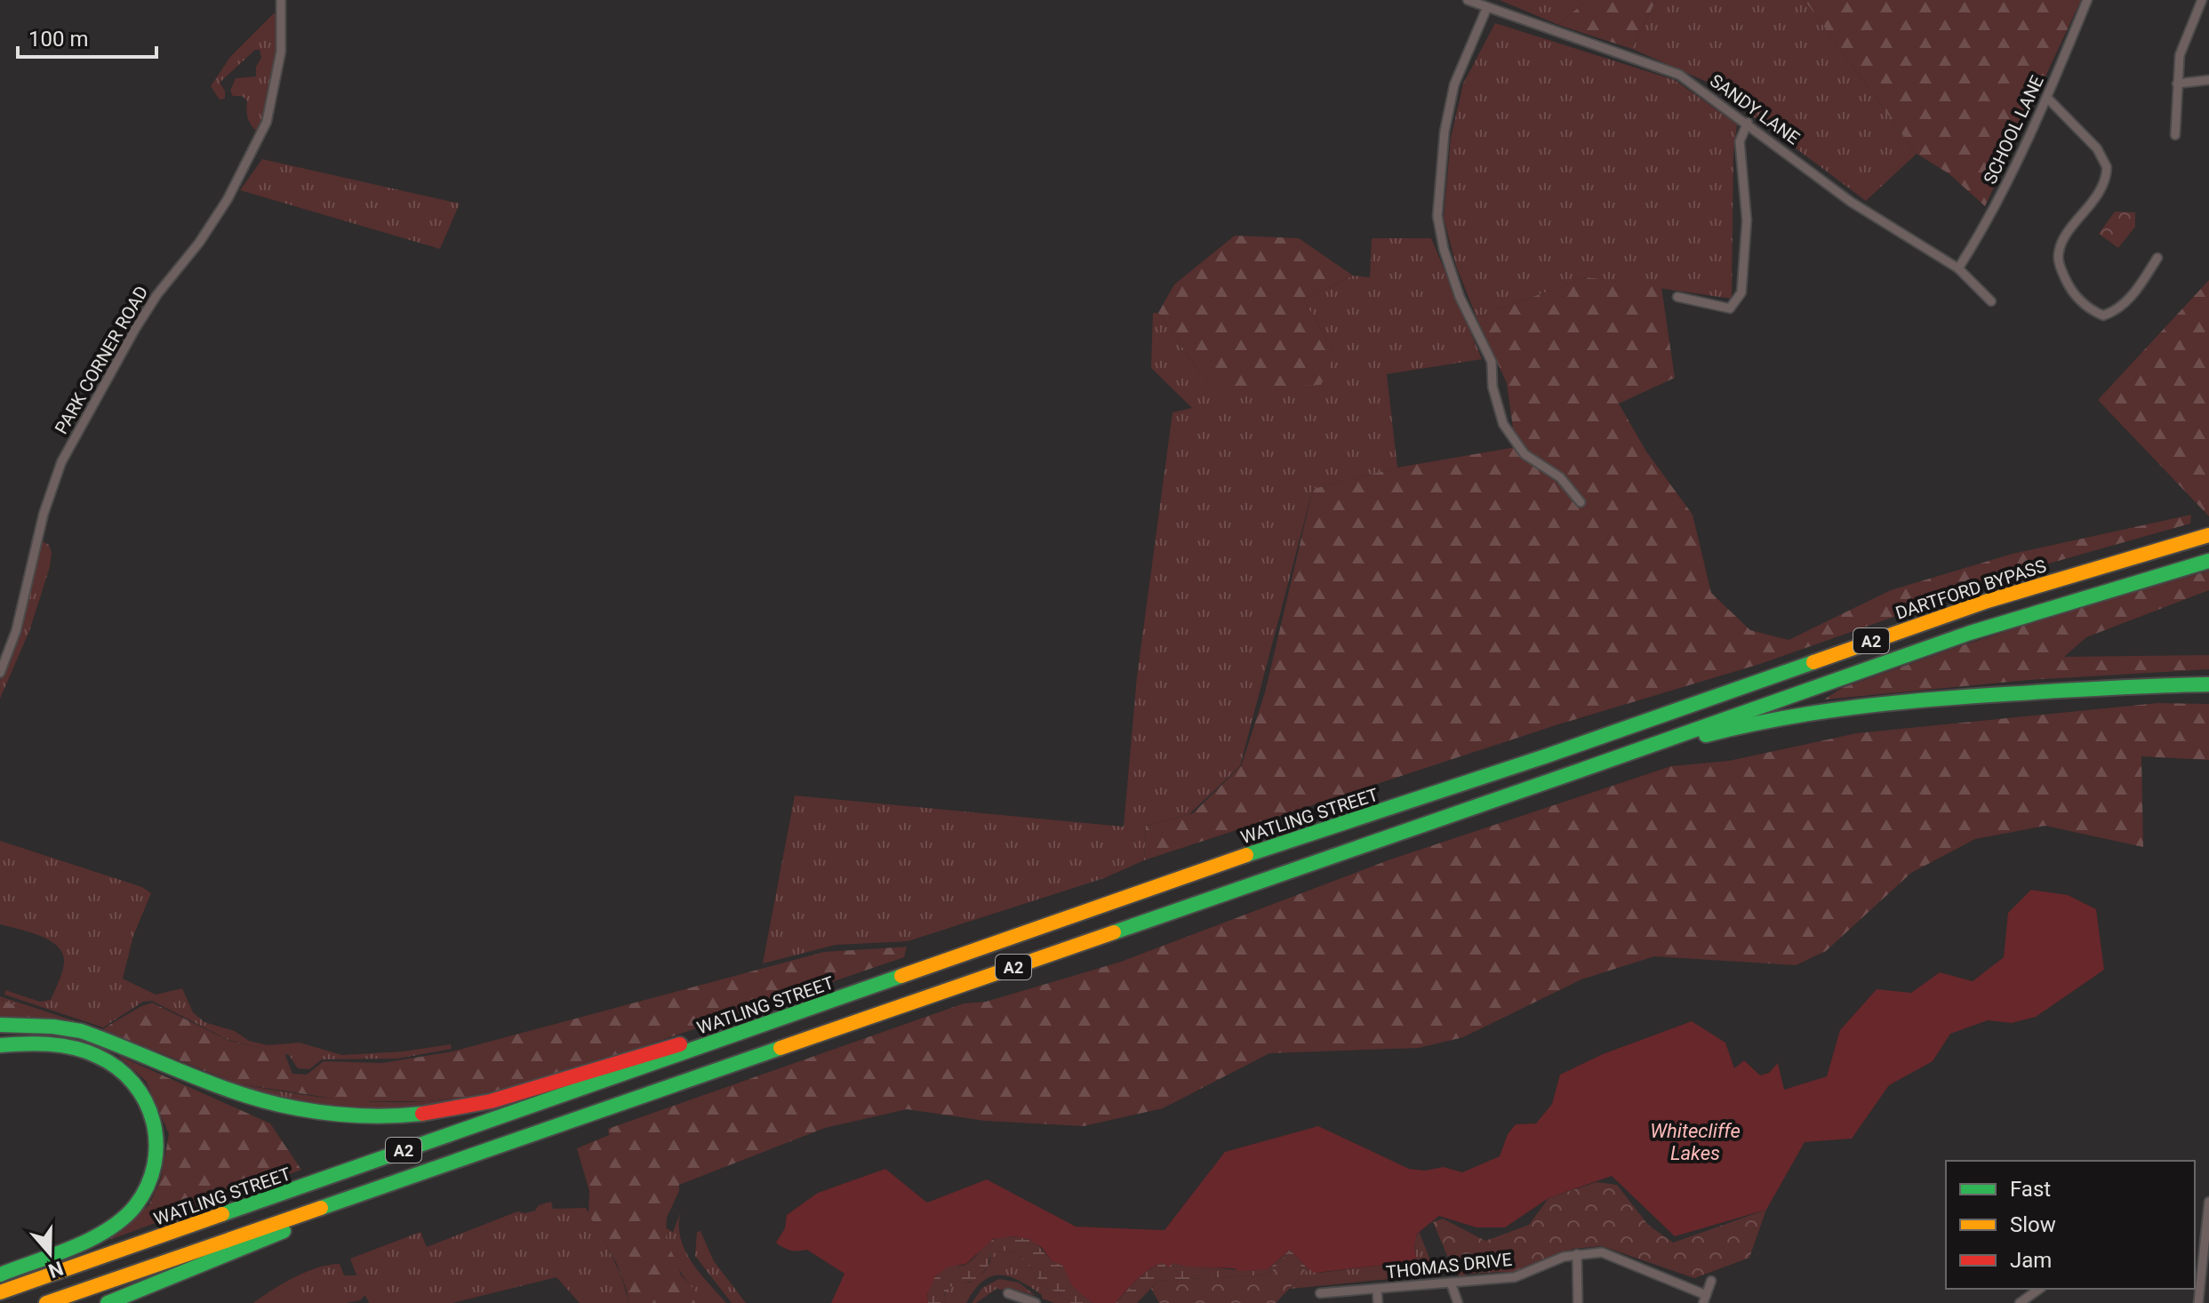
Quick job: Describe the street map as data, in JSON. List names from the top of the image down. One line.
{"streets":{"highway":["DARTFORD BYPASS","A2","WATLING STREET"],"street":["SANDY LANE","SCHOOL LANE","PARK CORNER ROAD","THOMAS DRIVE"]},"crossings":[["SANDY LANE","SCHOOL LANE"],["DARTFORD BYPASS","WATLING STREET"]],"water":["Whitecliffe Lakes"],"legend":["Fast","Slow","Jam"],"scale_bar":"100 m","north":"bottom"}
